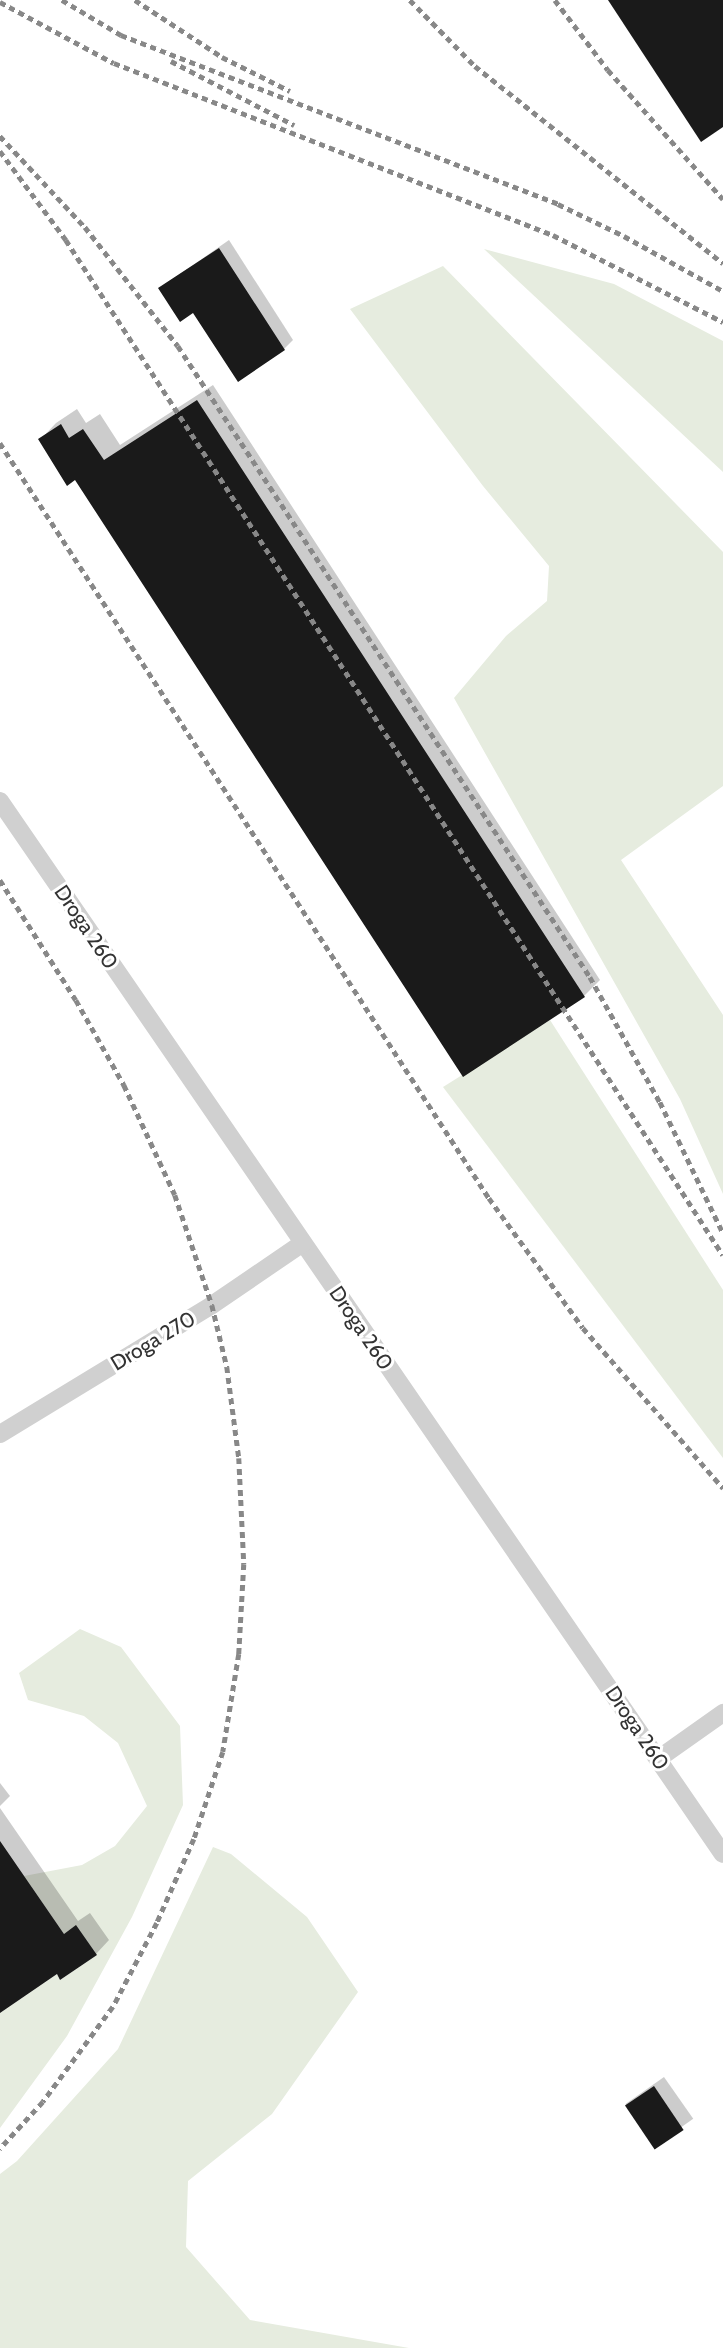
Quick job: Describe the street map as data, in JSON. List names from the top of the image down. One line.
{"streets":{"lane":["Droga 260","Droga 270"]},"crossings":[["Droga 260","Droga 270"]]}
